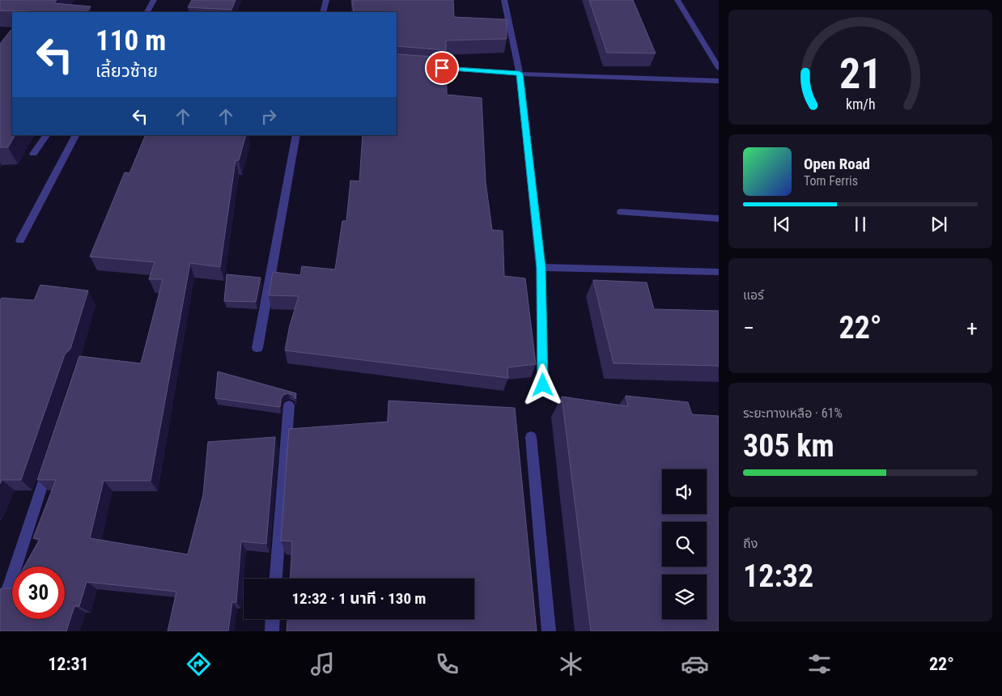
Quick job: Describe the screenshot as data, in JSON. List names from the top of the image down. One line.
{"page":{"turn":["110 m","เลี้ยวซ้าย"],"song":["Open Road","Tom Ferris"],"tile":["แอร์",["ระยะทางเหลือ · 61%","305 km"],["ถึง","12:32"]],"heat":["−","22°","+"],"limit":"30","trip":"12:32 · 1 นาที · 130 m","tabs":["12:31","22°"],"gauge":["21","km/h"]}}
